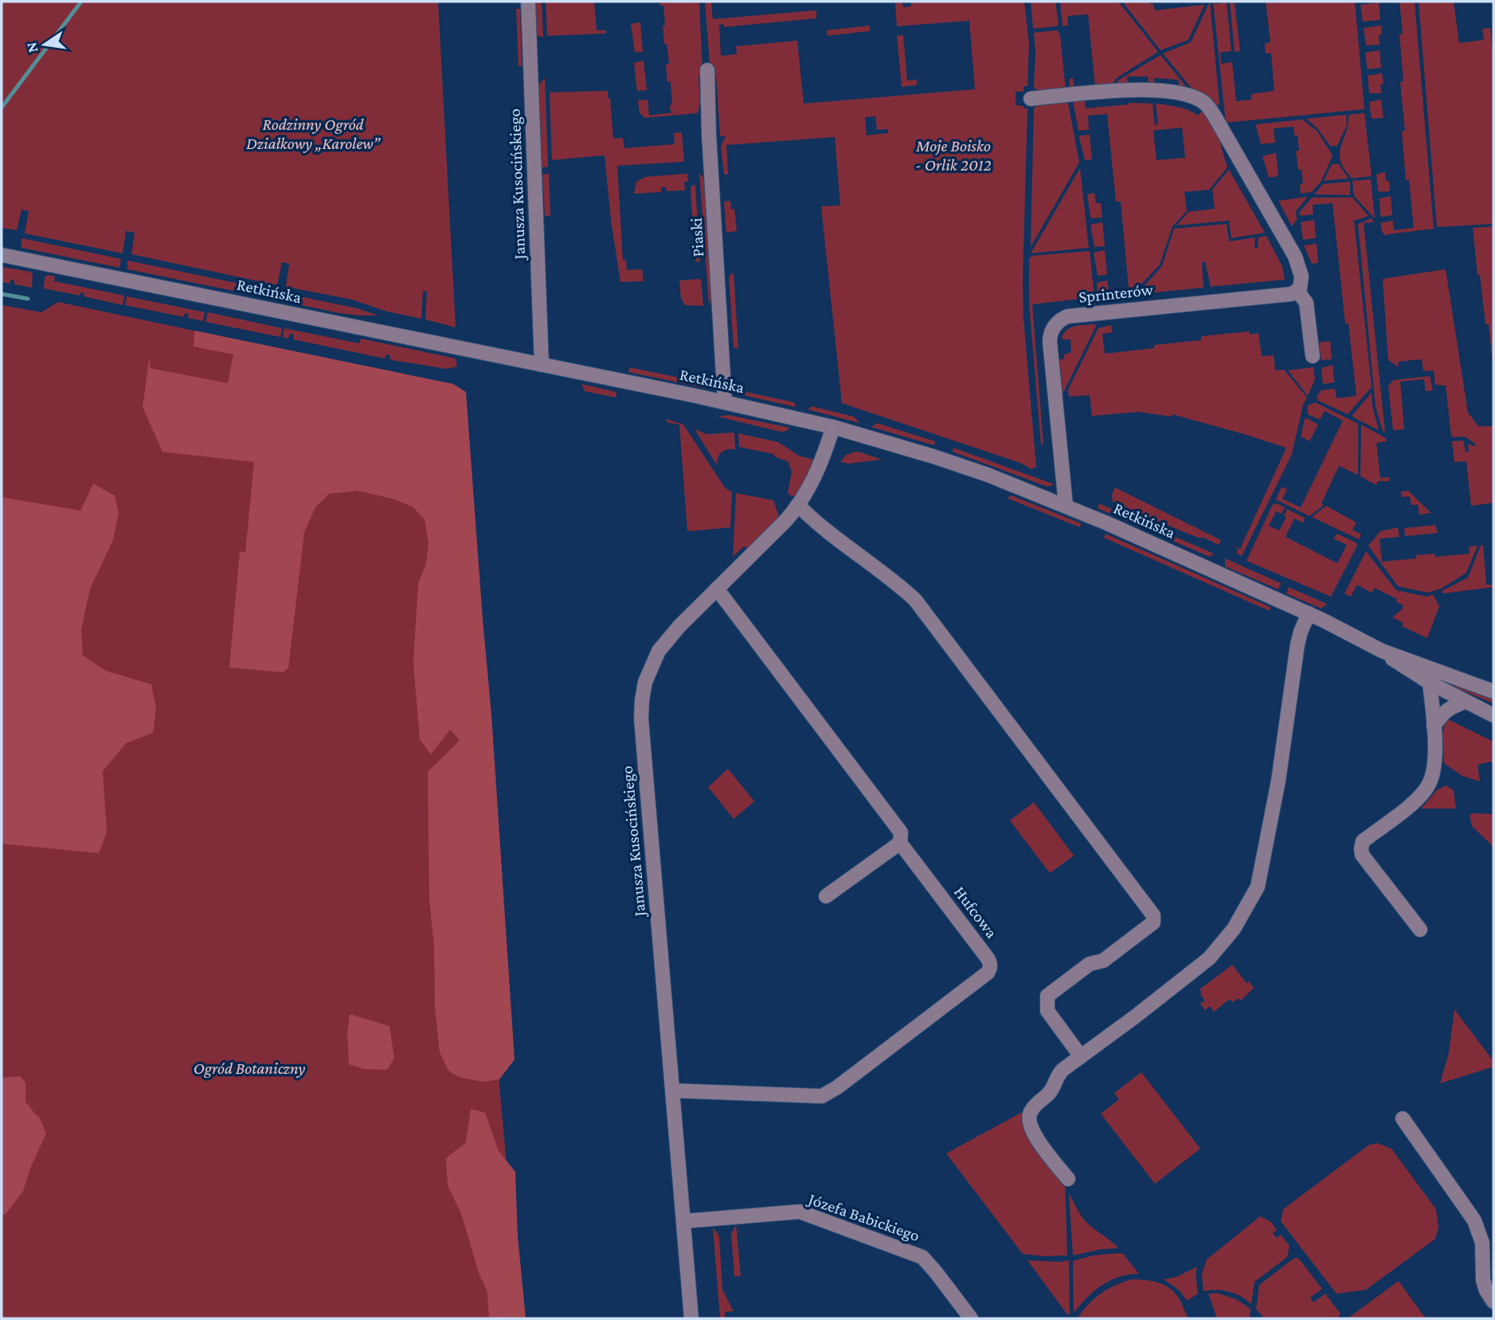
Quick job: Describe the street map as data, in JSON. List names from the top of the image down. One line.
{"streets":{"street":["Janusza Kusocińskiego","Piaski","Retkińska","Sprinterów","Hufcowa","Józefa Babickiego"]},"crossings":[["Janusza Kusocińskiego","Retkińska"],["Janusza Kusocińskiego","Hufcowa"],["Janusza Kusocińskiego","Józefa Babickiego"],["Piaski","Retkińska"],["Retkińska","Sprinterów"]],"parks":["Rodzinny Ogród Działkowy „Karolew”","Moje Boisko - Orlik 2012","Ogród Botaniczny"],"north":"left"}
